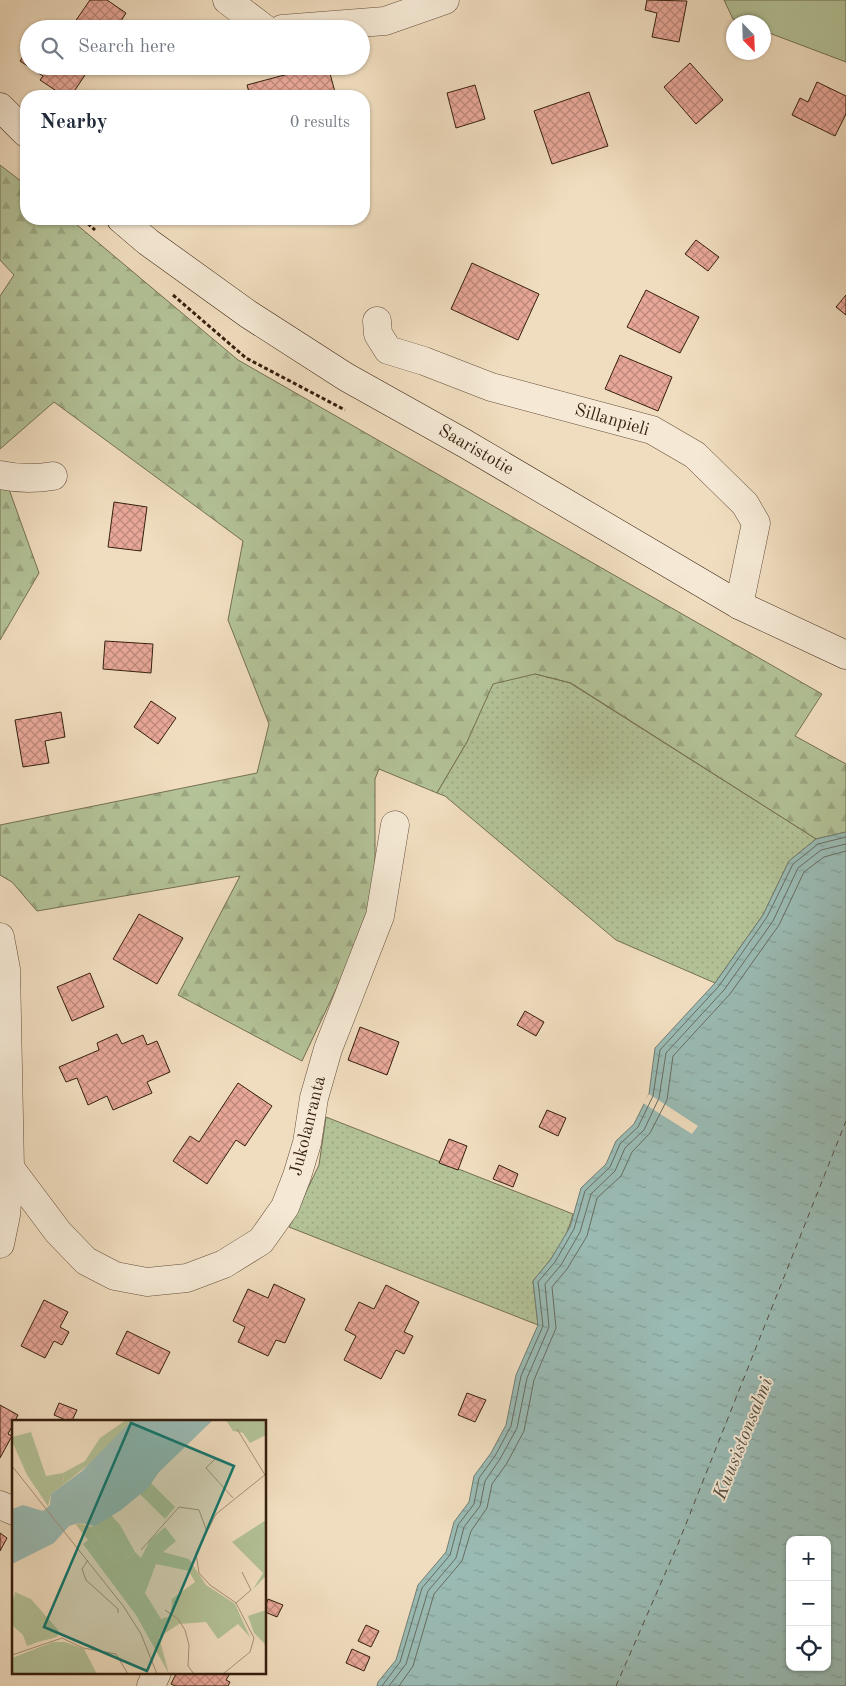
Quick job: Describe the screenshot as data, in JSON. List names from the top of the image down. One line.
{"streets":{"street":["Sillanpieli","Saaristotie","Jukolanranta"]},"crossings":[["Sillanpieli","Saaristotie"]],"water":["Kuusistonsalmi"],"north":"bottom right","page":{"search":"Search here","heading":["Nearby","0 results"],"map_buttons":["+","−"]}}
